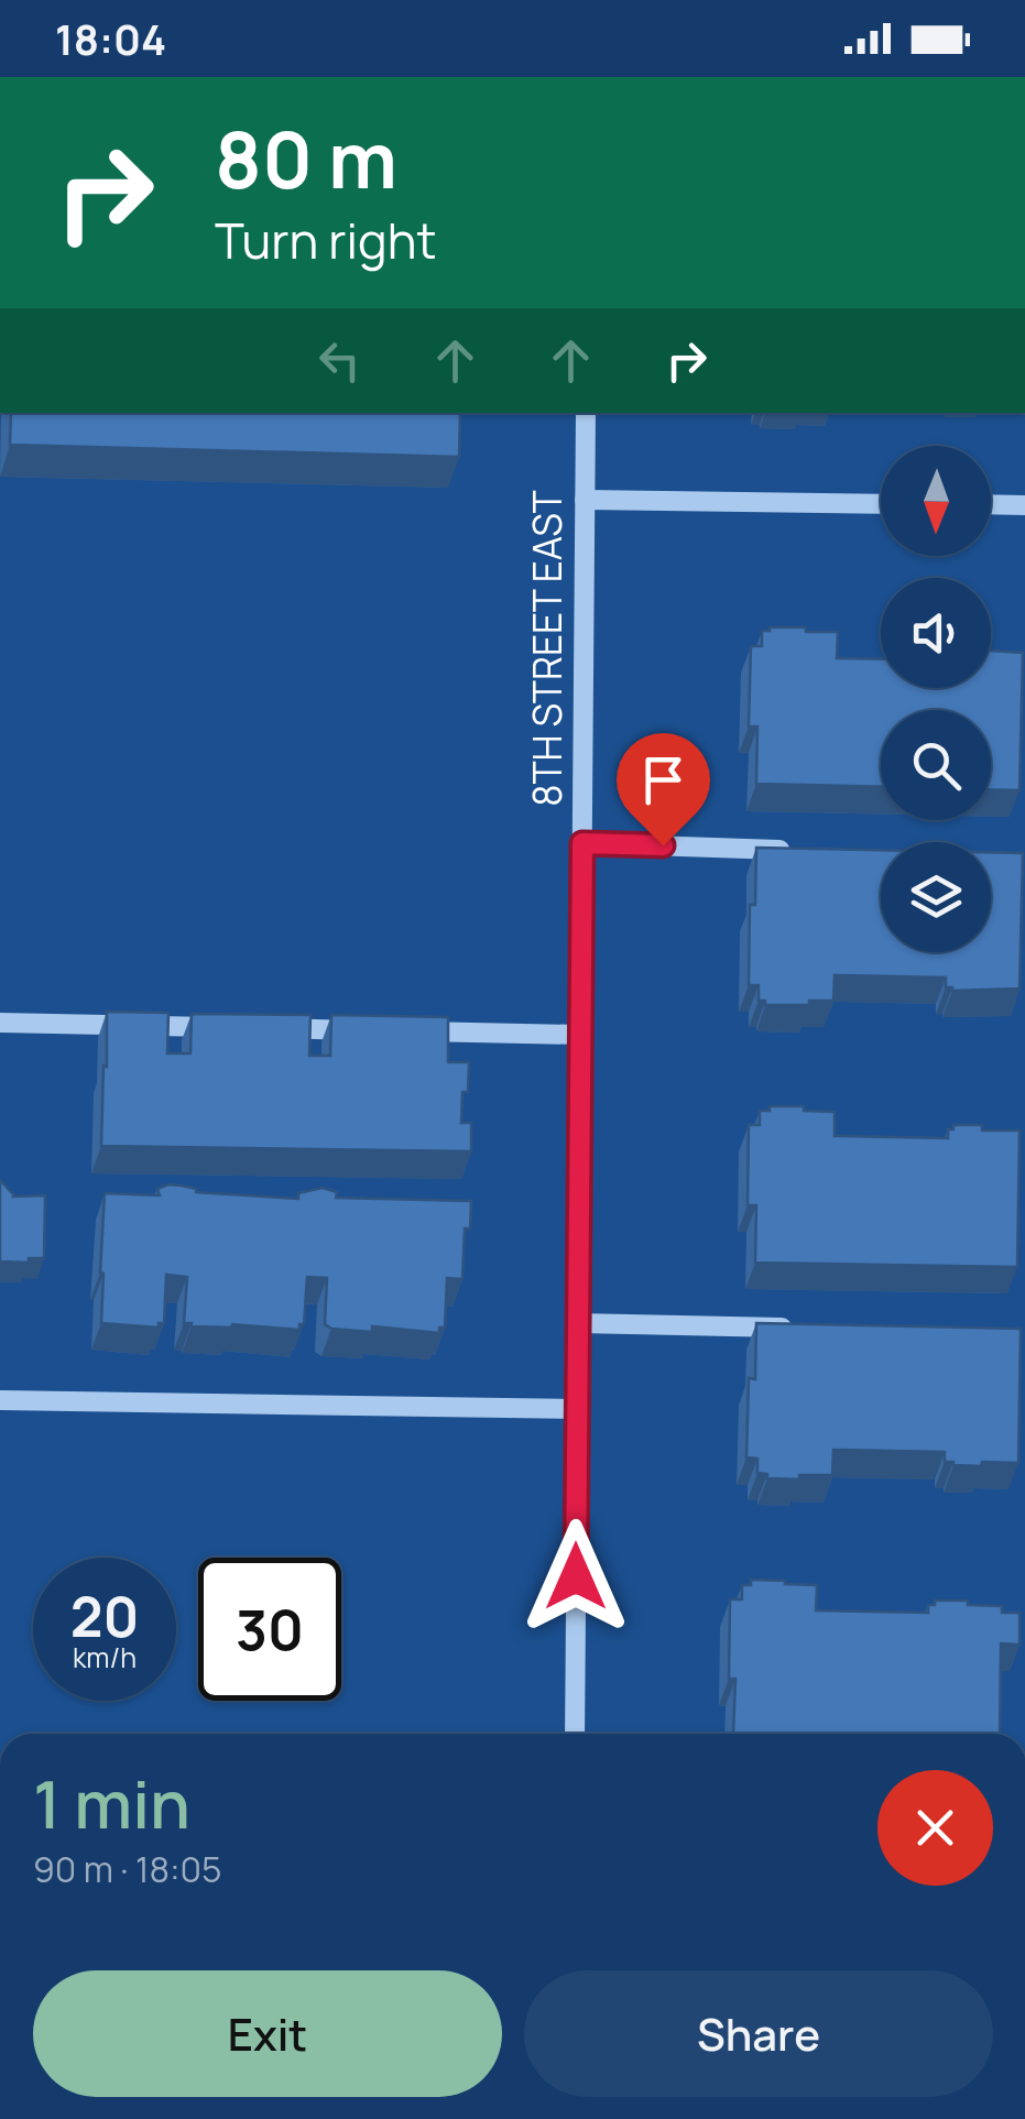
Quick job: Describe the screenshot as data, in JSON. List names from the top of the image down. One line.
{"streets":{"street":["8TH STREET EAST"]},"north":"bottom","page":{"status":"18:04","turn":["80 m","Turn right"],"speed":"20 km/h","limit":"30","heading":["1 min","90 m · 18:05"],"buttons":["Exit","Share"]}}
